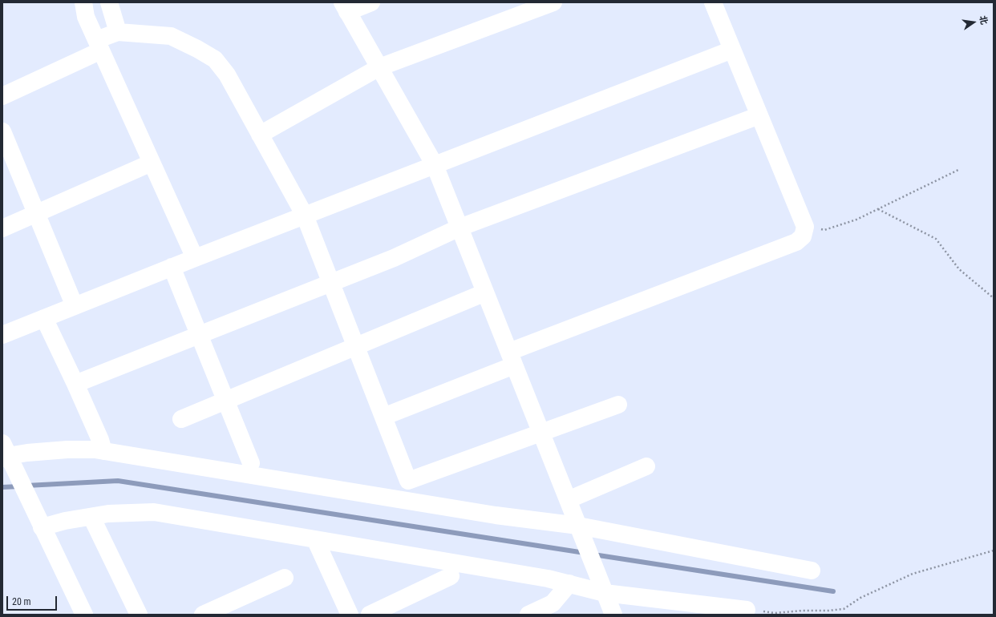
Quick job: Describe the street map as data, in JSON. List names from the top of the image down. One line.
{"scale_bar":"20 m","north":"right"}
